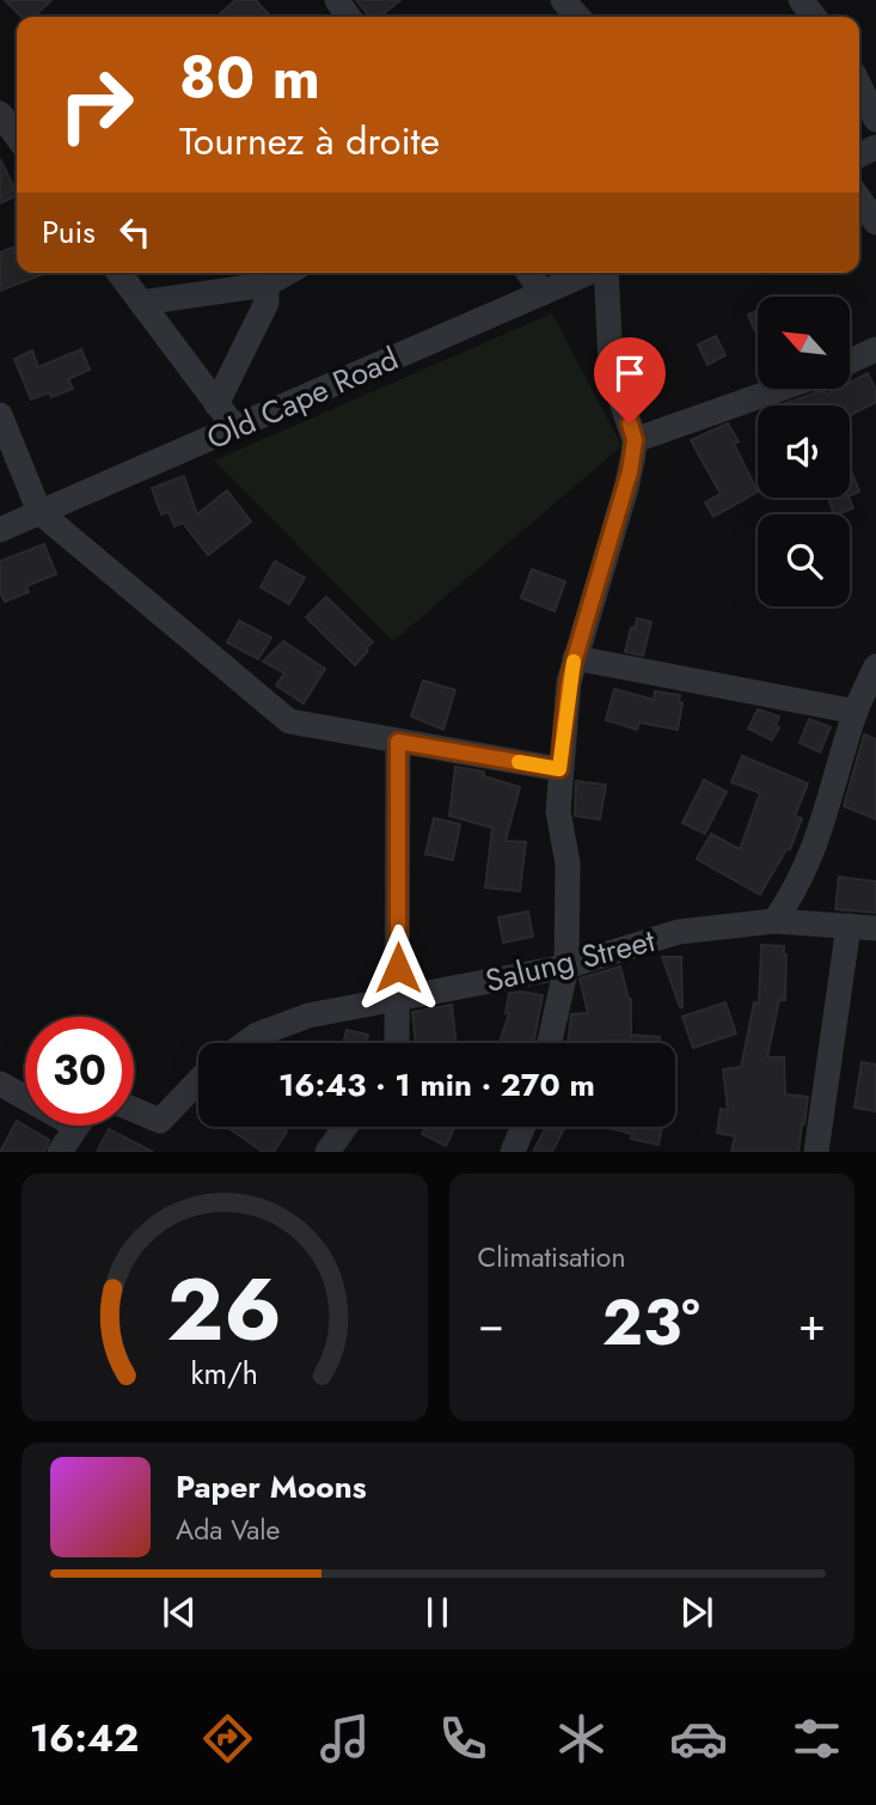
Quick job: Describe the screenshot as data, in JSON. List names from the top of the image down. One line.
{"streets":{"street":["Old Cape Road","Salung Street"]},"north":"top left","page":{"turn":["80 m","Tournez à droite"],"then":"Puis","limit":"30","trip":"16:43 · 1 min · 270 m","tile":"Climatisation","heat":["−","23°","+"],"song":["Paper Moons","Ada Vale"],"tabs":"16:42","gauge":["26","km/h"]}}
